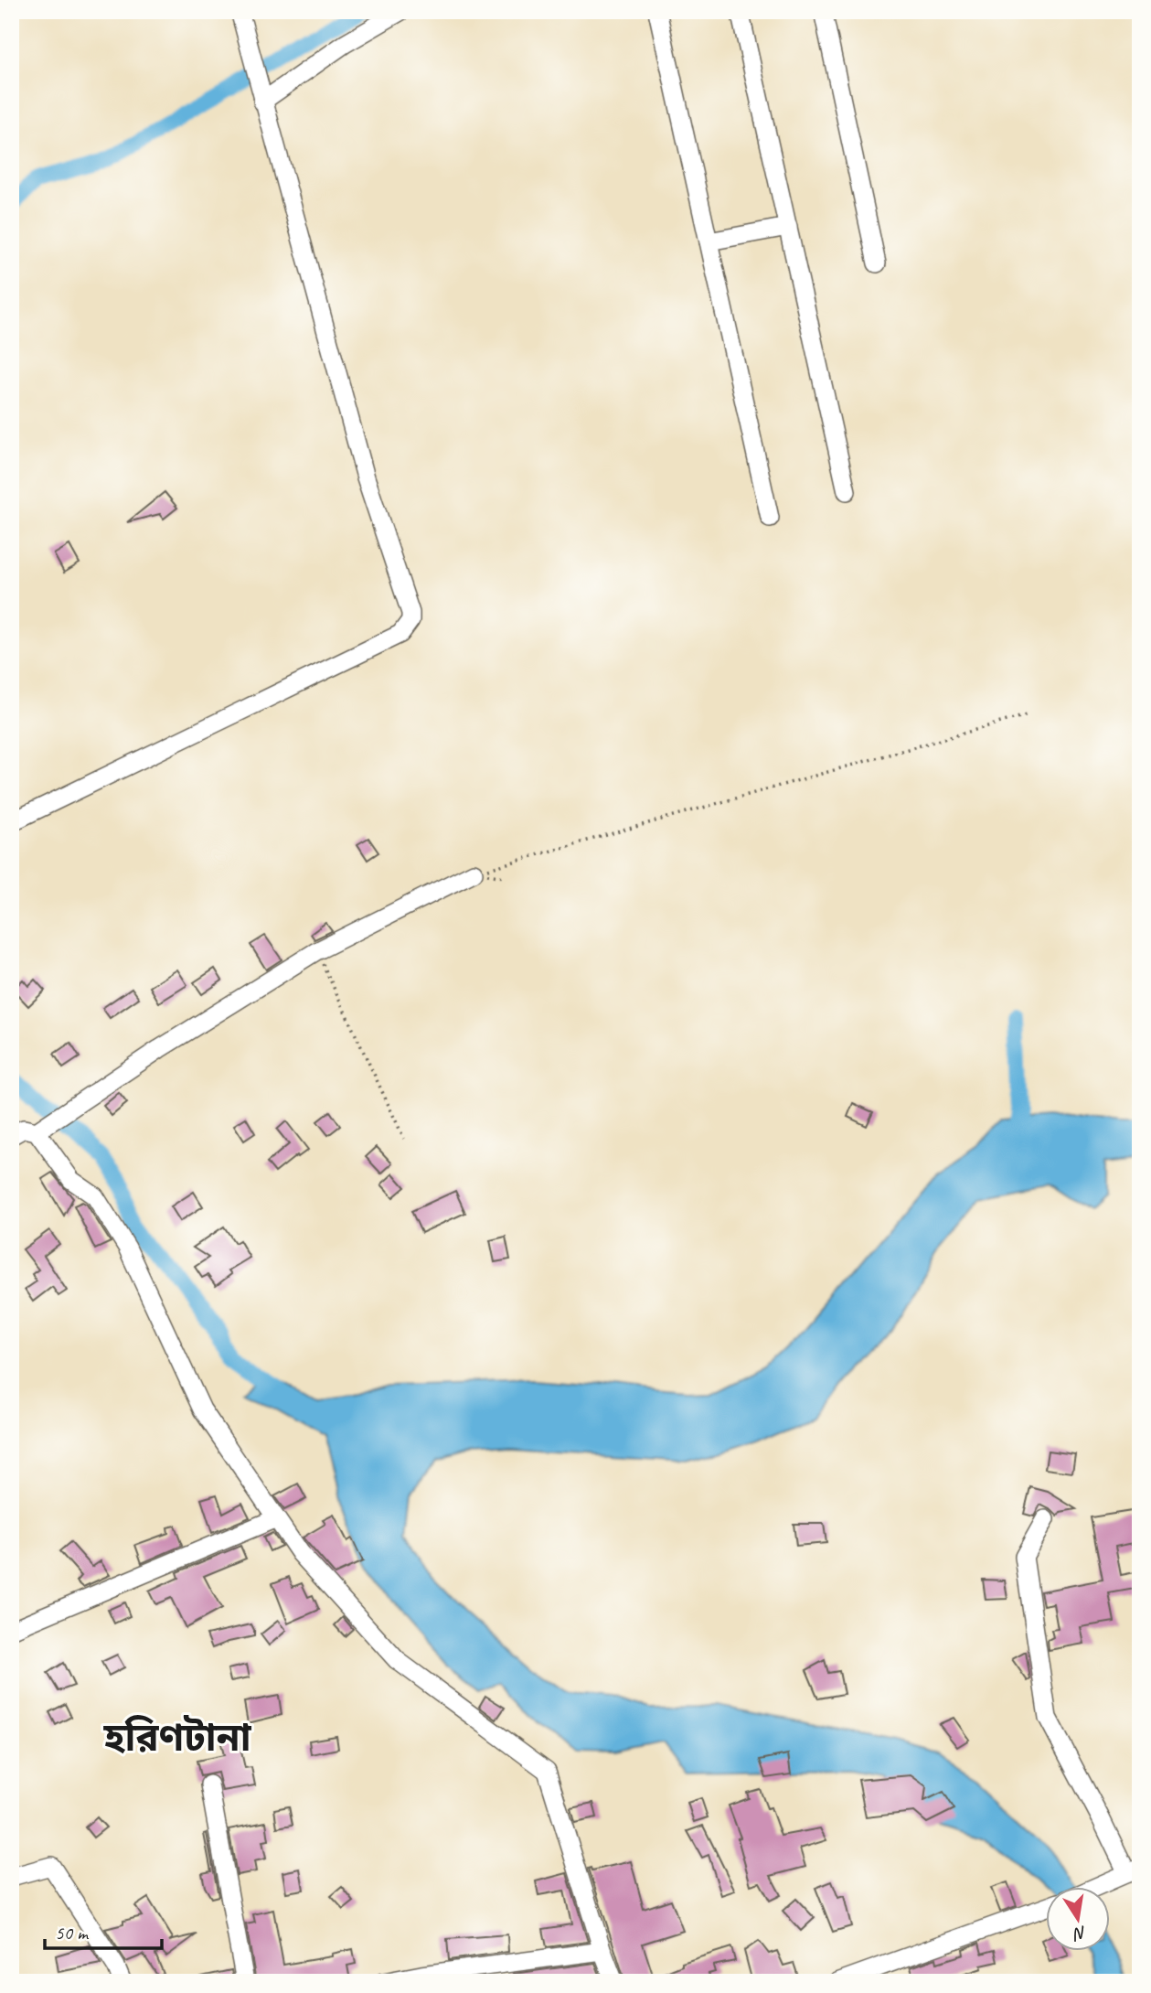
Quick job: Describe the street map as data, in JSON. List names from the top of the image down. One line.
{"districts":["হরিণটানা"],"scale_bar":"50 m","north":"bottom"}
